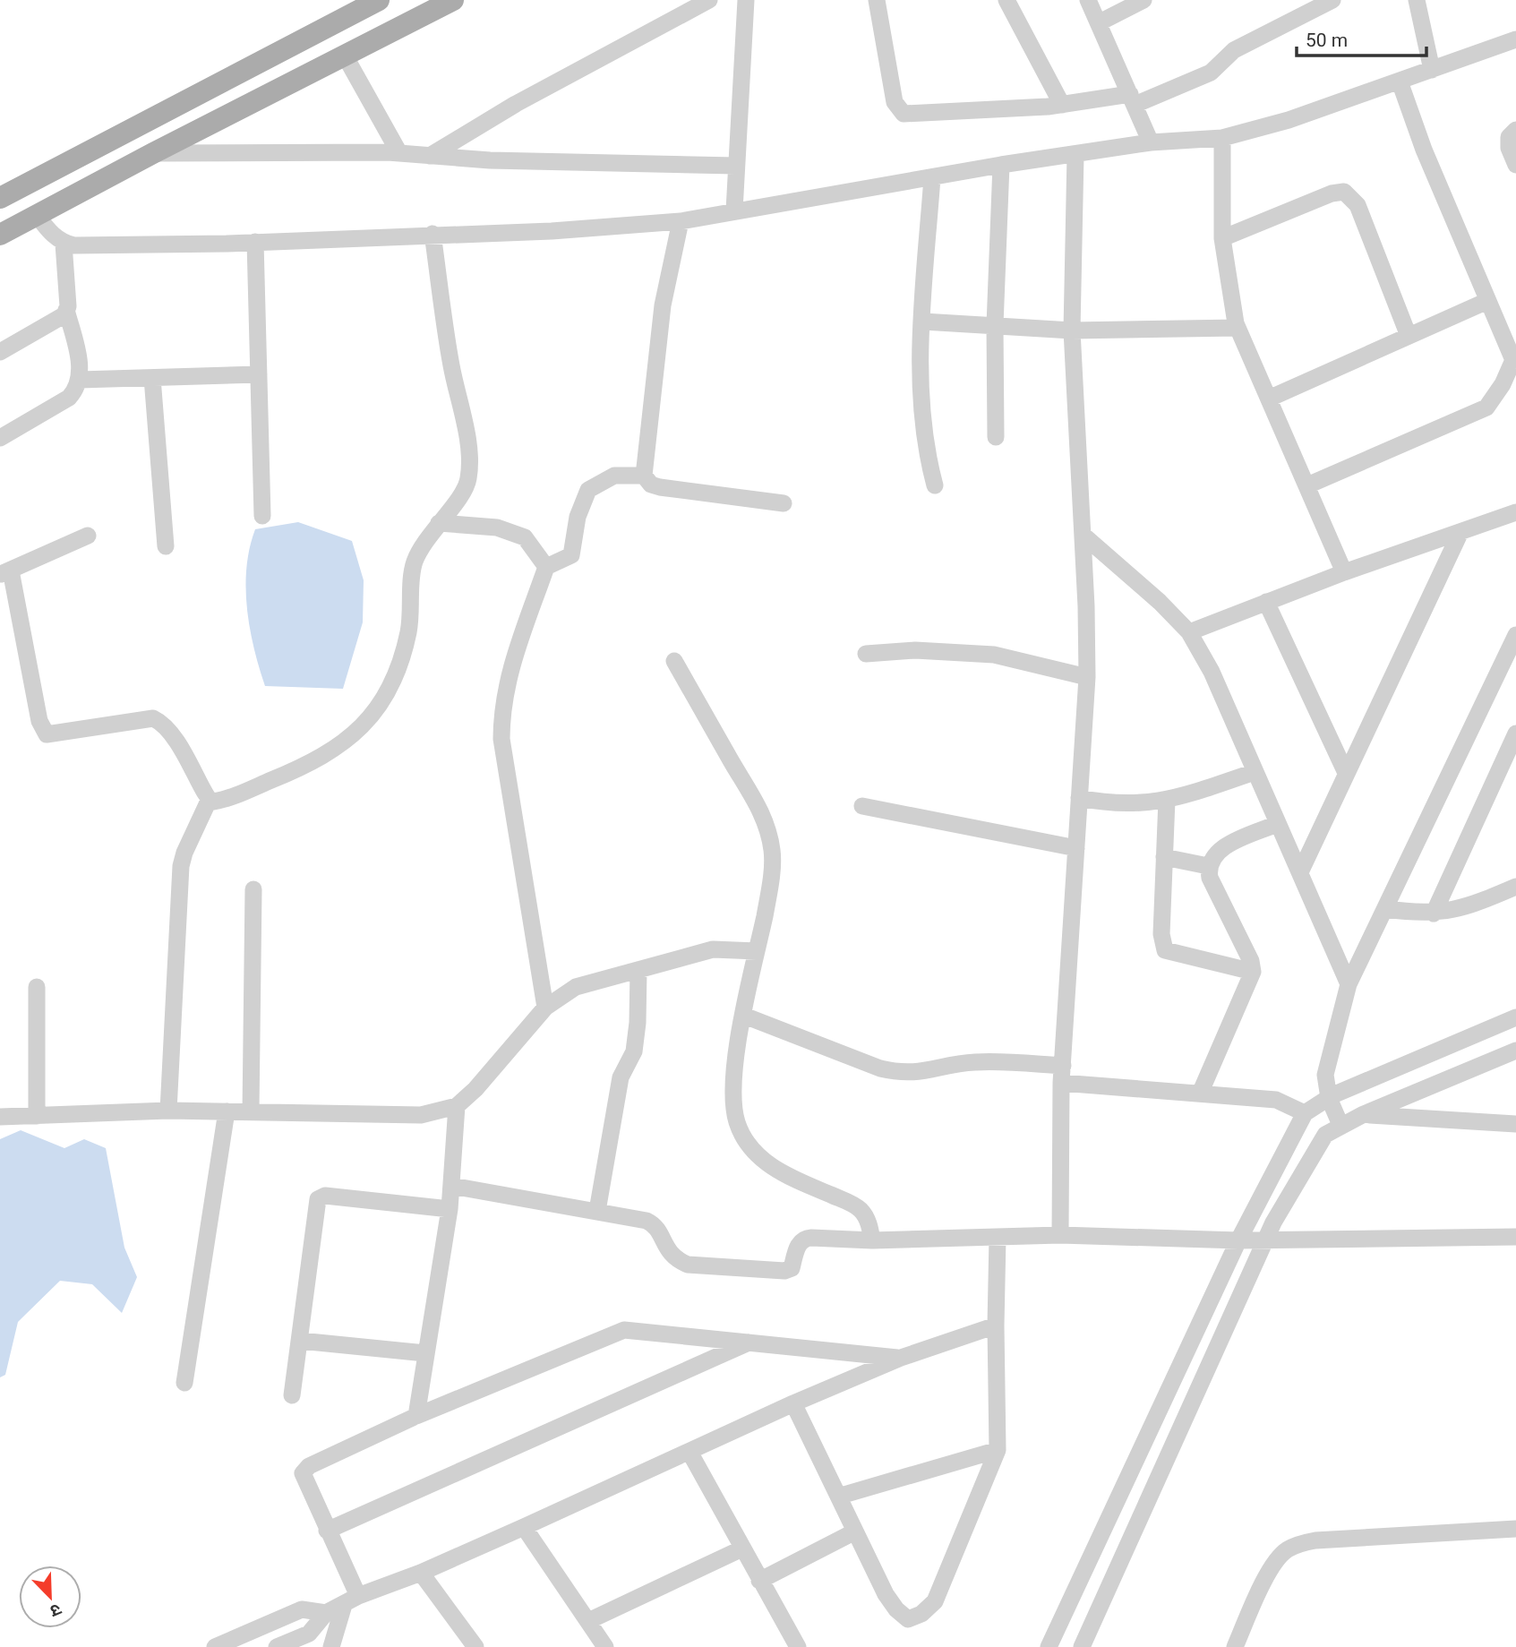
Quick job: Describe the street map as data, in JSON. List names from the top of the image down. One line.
{"scale_bar":"50 m","north":"bottom right"}
